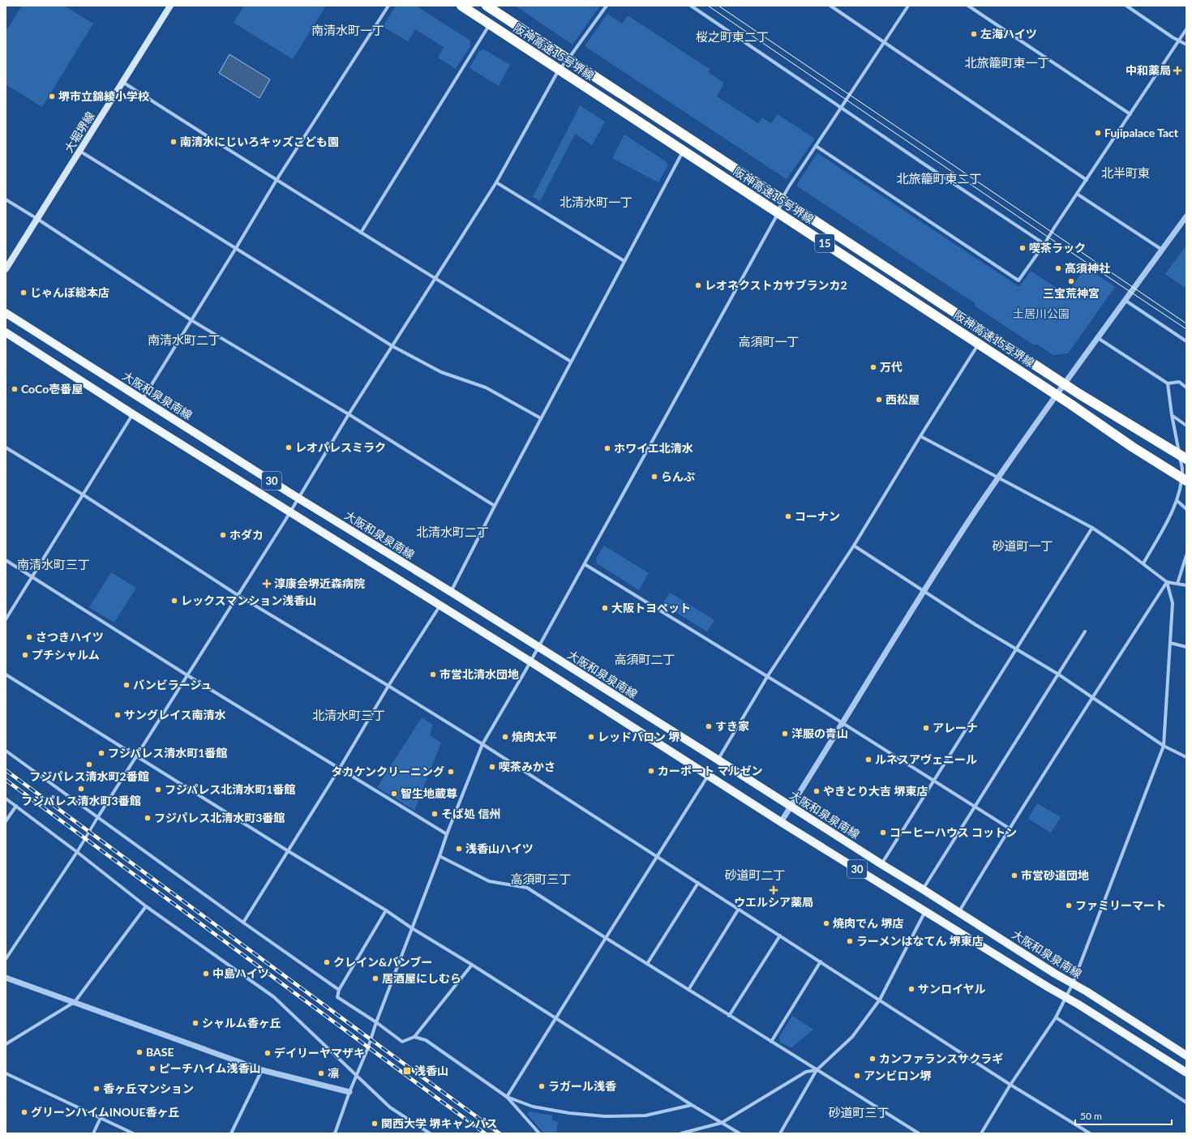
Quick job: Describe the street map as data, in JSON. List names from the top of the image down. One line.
{"streets":{"highway":["阪神高速15号堺線","15"],"main road":["大堀堺線","大阪和泉泉南線","30"]},"districts":["南清水町一丁","桜之町東二丁","北旅籠町東一丁","北半町東","北旅籠町東二丁","北清水町一丁","南清水町二丁","高須町一丁","北清水町二丁","砂道町一丁","南清水町三丁","高須町二丁","北清水町三丁","砂道町二丁","高須町三丁","砂道町三丁"],"parks":["土居川公園"],"places":{"other":["左海ハイツ","堺市立錦綾小学校","Fujipalace Tact","南清水にじいろキッズこども園","喫茶ラック","高須神社","三宝荒神宮","レオネクストカサブランカ2","じゃんぼ総本店","万代","CoCo壱番屋","西松屋","レオパレスミラク","ホワイエ北清水","らんぷ","コーナン","ホダカ","レックスマンション浅香山","大阪トヨペット","さつきハイツ","プチシャルム","市営北清水団地","バンビラージュ","サングレイス南清水","すき家","アレーナ","洋服の青山","焼肉太平","レッドバロン 堺","フジパレス清水町1番館","ルネスアヴェニール","フジパレス清水町2番館","喫茶みかさ","カーポート マルゼン","タカケンクリーニング","フジパレス清水町3番館","フジパレス北清水町1番館","やきとり大吉 堺東店","智生地蔵尊","そば処 信州","フジパレス北清水町3番館","コーヒーハウス コットン","浅香山ハイツ","市営砂道団地","ファミリーマート","焼肉でん 堺店","ラーメンはなてん 堺東店","クレイン&バンブー","中島ハイツ","居酒屋にしむら","サンロイヤル","シャルム香ヶ丘","BASE","デイリーヤマザキ","カンファランスサクラギ","ピーチハイム浅香山","凛","アンビロン堺","ラガール浅香","香ヶ丘マンション","グリーンハイムINOUE香ヶ丘","関西大学 堺キャンパス"],"health":["中和薬局","淳康会堺近森病院","ウエルシア薬局"],"transit":["浅香山"]},"scale_bar":"50 m"}
